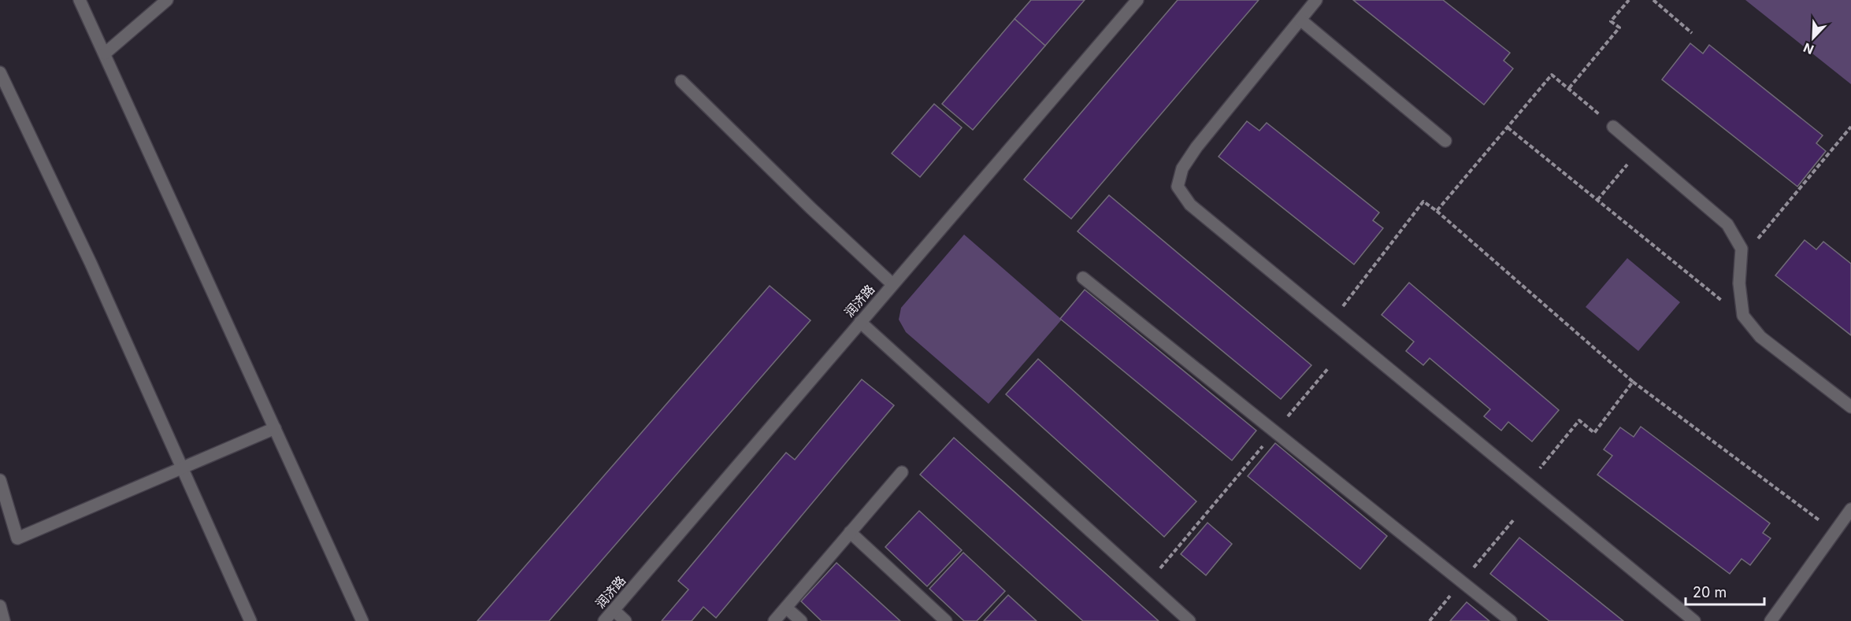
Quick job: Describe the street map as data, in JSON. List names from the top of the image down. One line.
{"streets":{"street":["润济路"]},"scale_bar":"20 m","north":"bottom left"}
